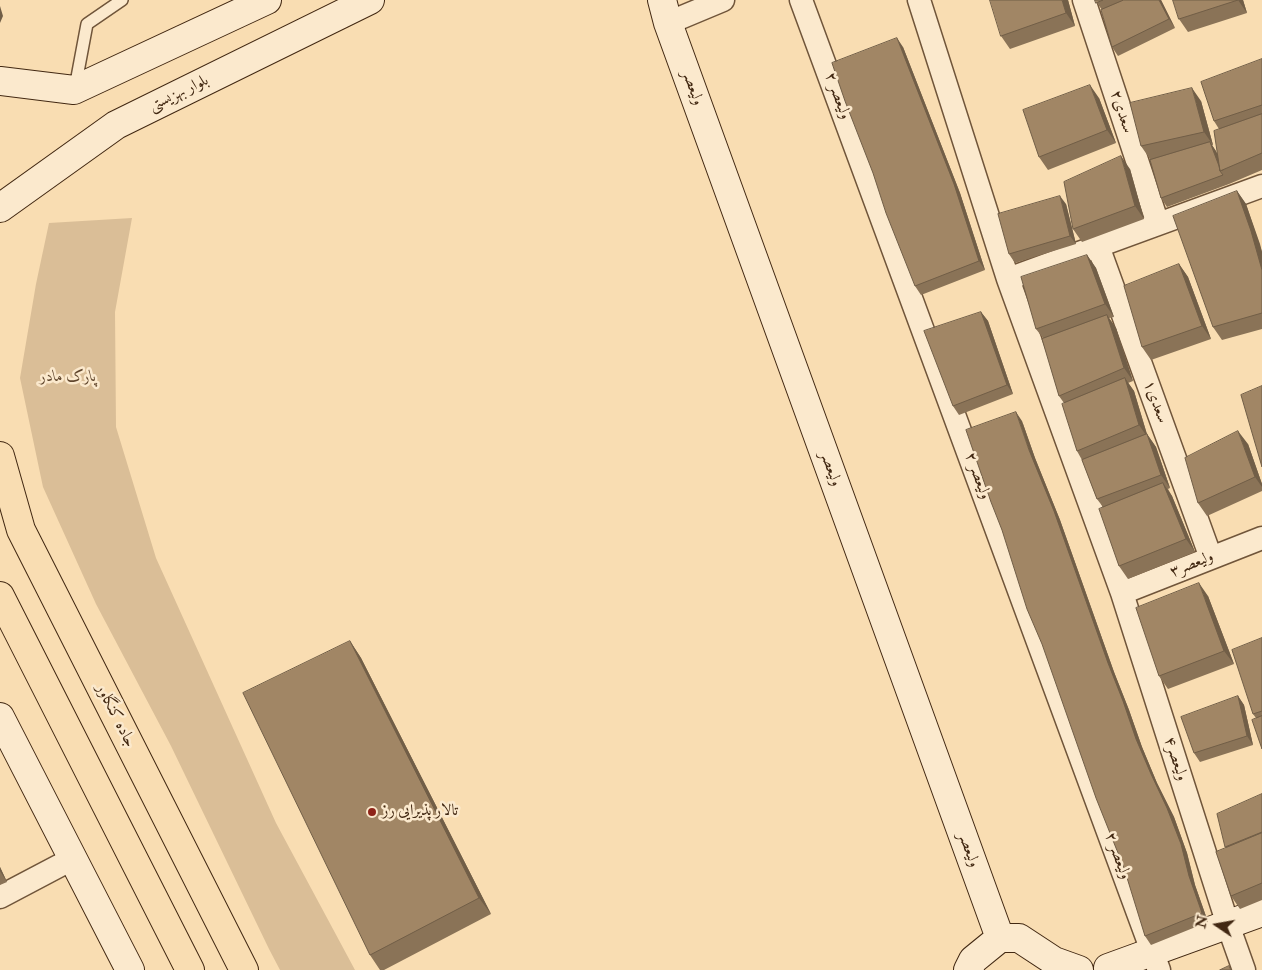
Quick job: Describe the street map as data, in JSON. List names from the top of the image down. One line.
{"streets":{"main road":["جاده کنگاور"],"street":["ولیعصر","بلوار بهزیستی","ولیعصر ۲","سعدی۲","سعدی۱","ولیعصر۳","ولیعصر۴"]},"crossings":[["سعدی۱","ولیعصر۳"],["ولیعصر۳","ولیعصر۴"]],"parks":["پارک مادر"],"places":["تالار پذیرایی رز"],"north":"left"}
